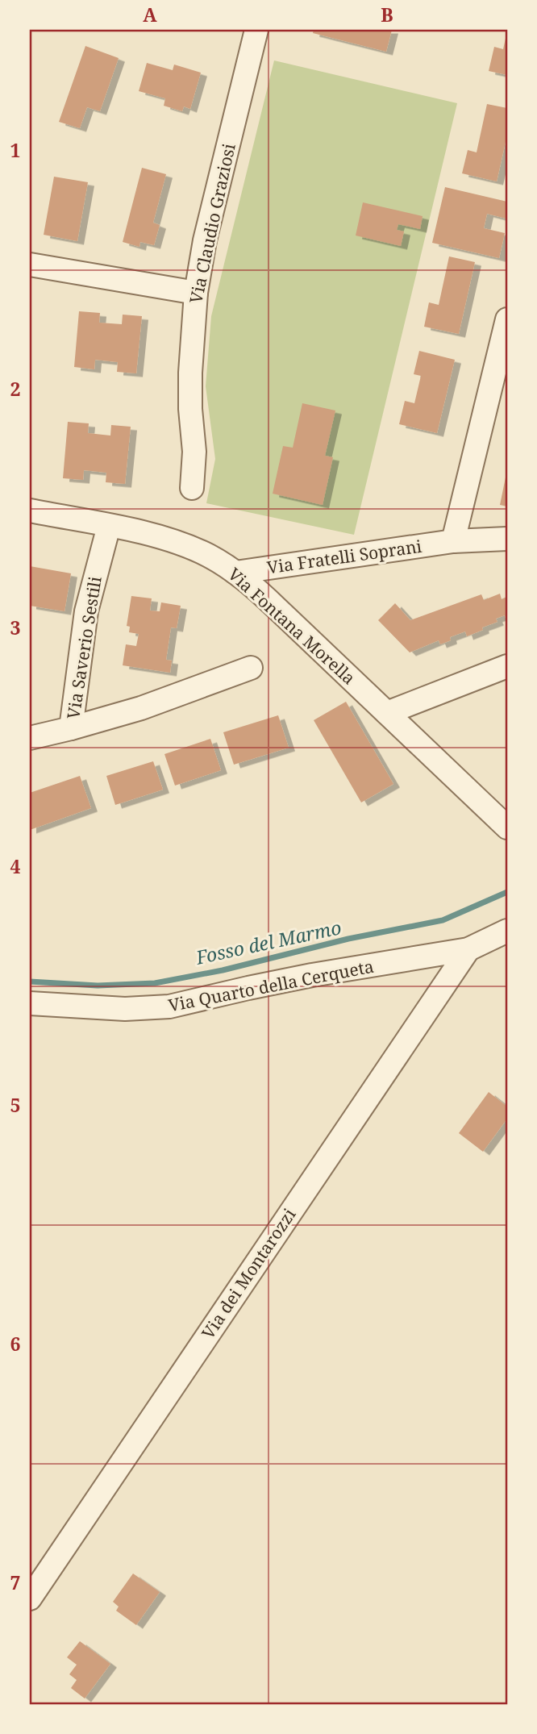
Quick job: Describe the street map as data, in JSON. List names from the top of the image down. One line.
{"streets":{"street":["Via Claudio Graziosi","Via Fratelli Soprani","Via Fontana Morella","Via Saverio Sestili","Via Quarto della Cerqueta","Via dei Montarozzi"]},"crossings":[["Via Fratelli Soprani","Via Fontana Morella"],["Via Fontana Morella","Via Saverio Sestili"],["Via Quarto della Cerqueta","Via dei Montarozzi"]],"water":["Fosso del Marmo"],"grid":{"columns":["A","B"],"rows":["1","2","3","4","5","6","7"]}}
